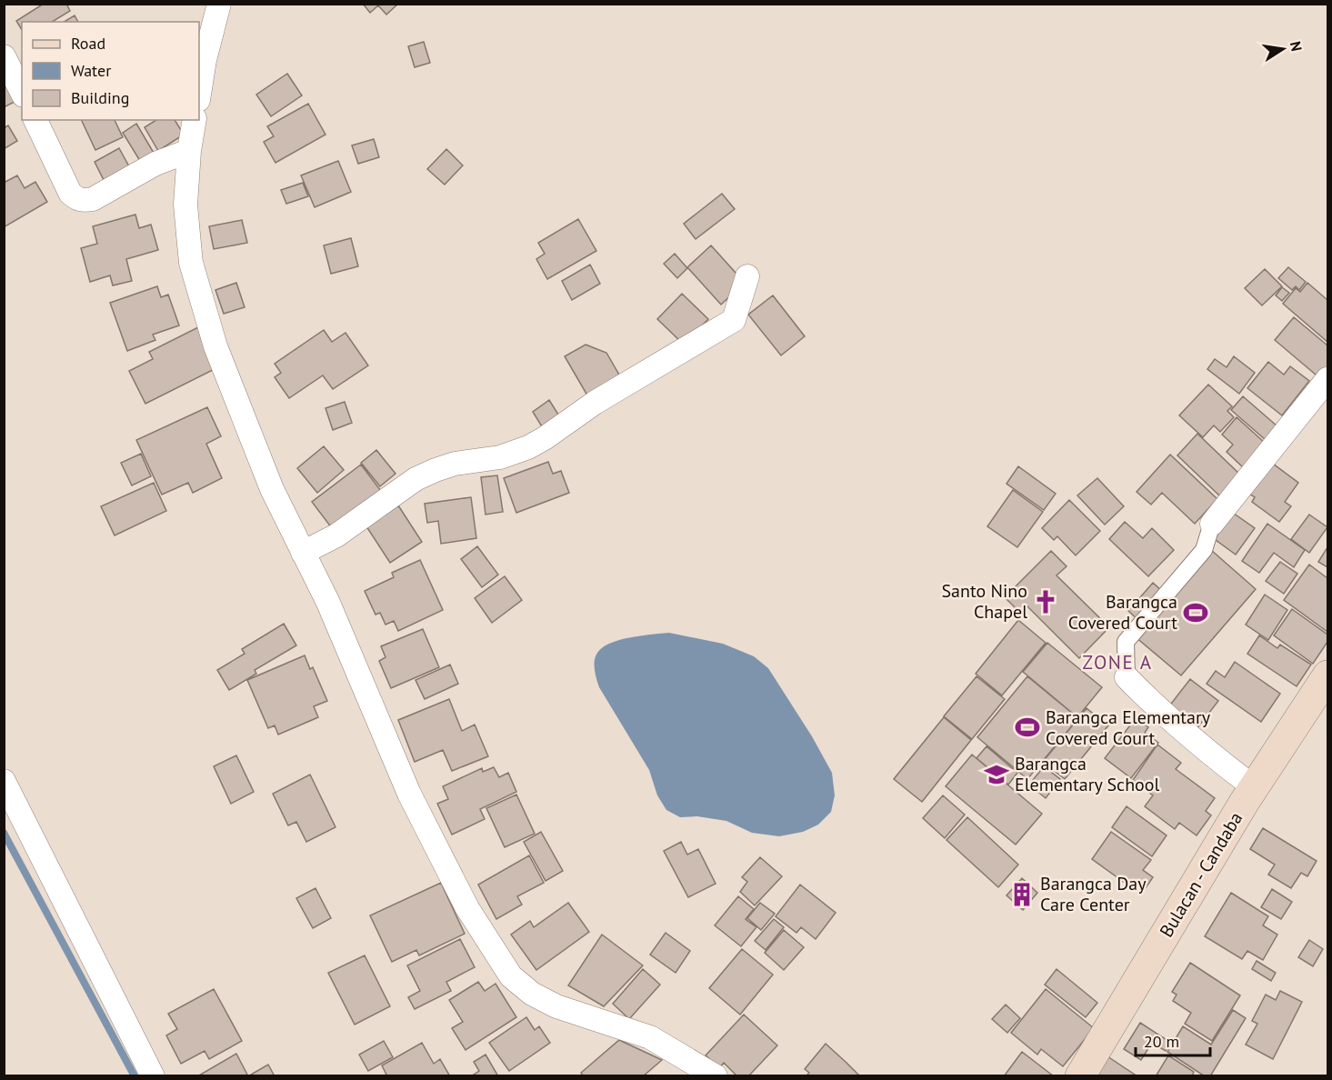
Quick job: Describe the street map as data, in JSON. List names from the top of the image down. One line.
{"streets":{"main road":["Bulacan - Candaba"]},"districts":["ZONE A"],"places":{"church":["Santo Nino Chapel"],"sports":["Barangca Covered Court","Barangca Elementary Covered Court"],"school or university":["Barangca Elementary School"],"building":["Barangca Day Care Center"]},"legend":["Road","Water","Building"],"scale_bar":"20 m","north":"right"}
